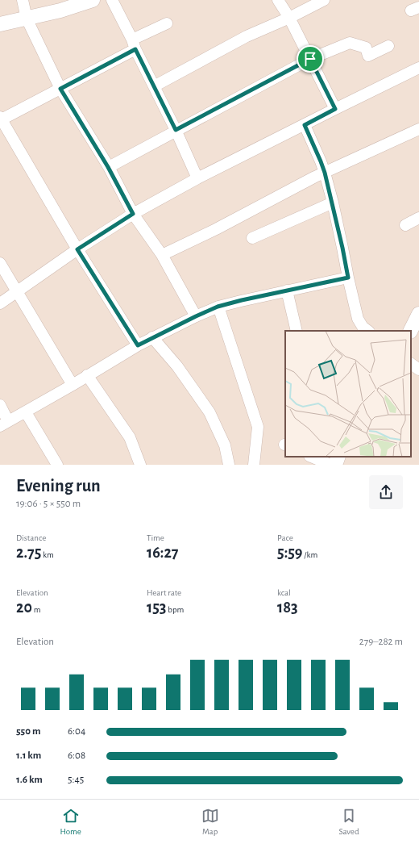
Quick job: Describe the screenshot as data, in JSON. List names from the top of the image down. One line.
{"page":{"heading":["Evening run","19:06 · 5 × 550 m"],"stats":[["Distance","2.75 km"],["Time","16:27"],["Pace","5:59 /km"],["Elevation","20 m"],["Heart rate","153 bpm"],["kcal","183"]],"chart":["Elevation","279–282 m"],"list":[{"name":"550 m","note":"6:04"},{"name":"1.1 km","note":"6:08"},{"name":"1.6 km","note":"5:45"}],"tabs":["Home","Map","Saved"]}}
